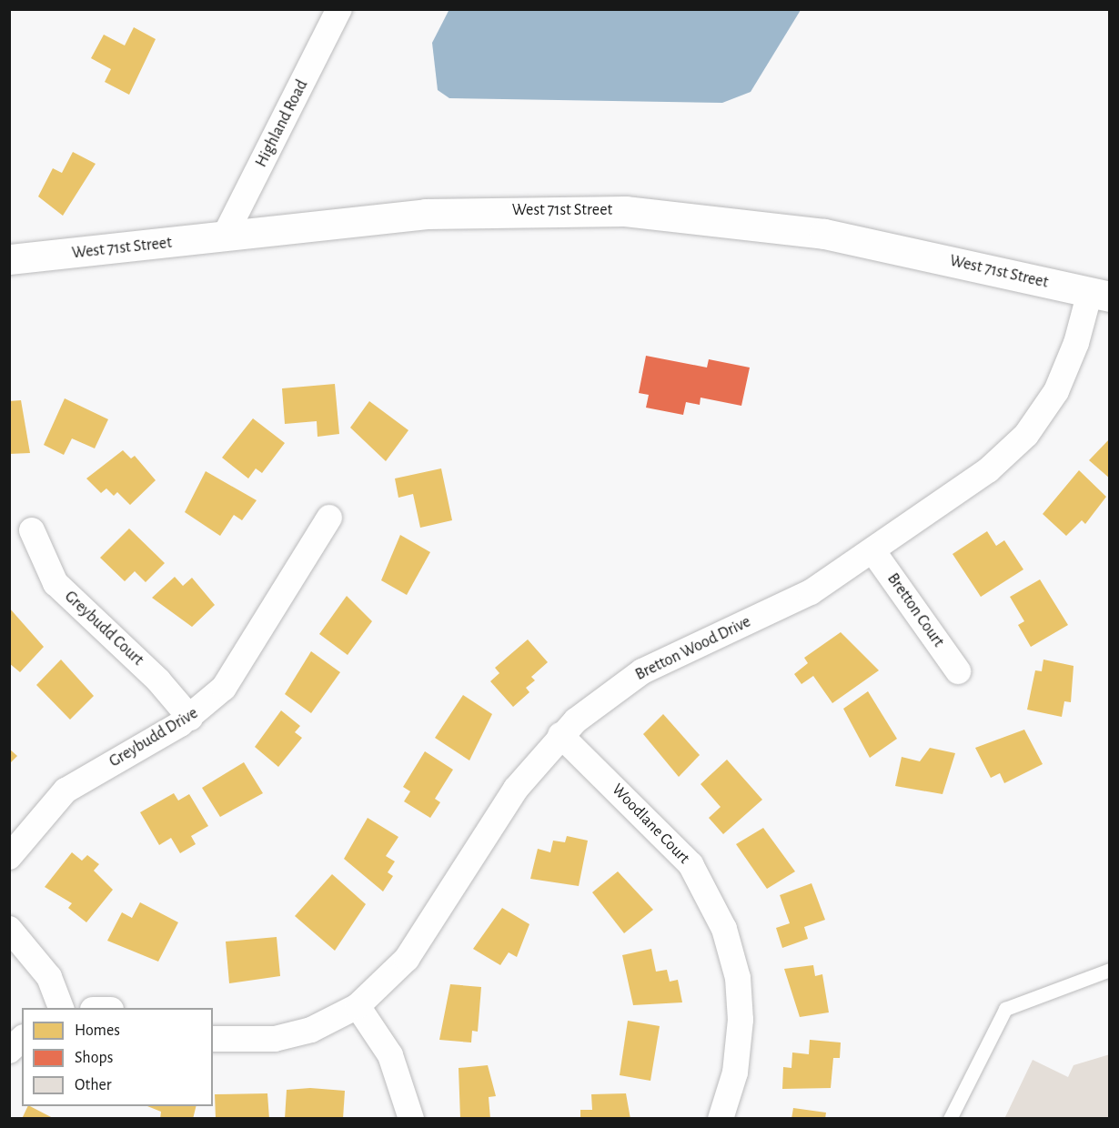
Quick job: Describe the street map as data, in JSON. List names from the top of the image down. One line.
{"streets":{"main road":["West 71st Street"],"street":["Highland Road","Bretton Court","Greybudd Court","Bretton Wood Drive","Greybudd Drive","Woodlane Court"]},"crossings":[["Highland Road","West 71st Street"],["West 71st Street","Bretton Wood Drive"],["Bretton Court","Bretton Wood Drive"],["Greybudd Court","Greybudd Drive"],["Bretton Wood Drive","Woodlane Court"]],"legend":["Homes","Shops","Other"]}
